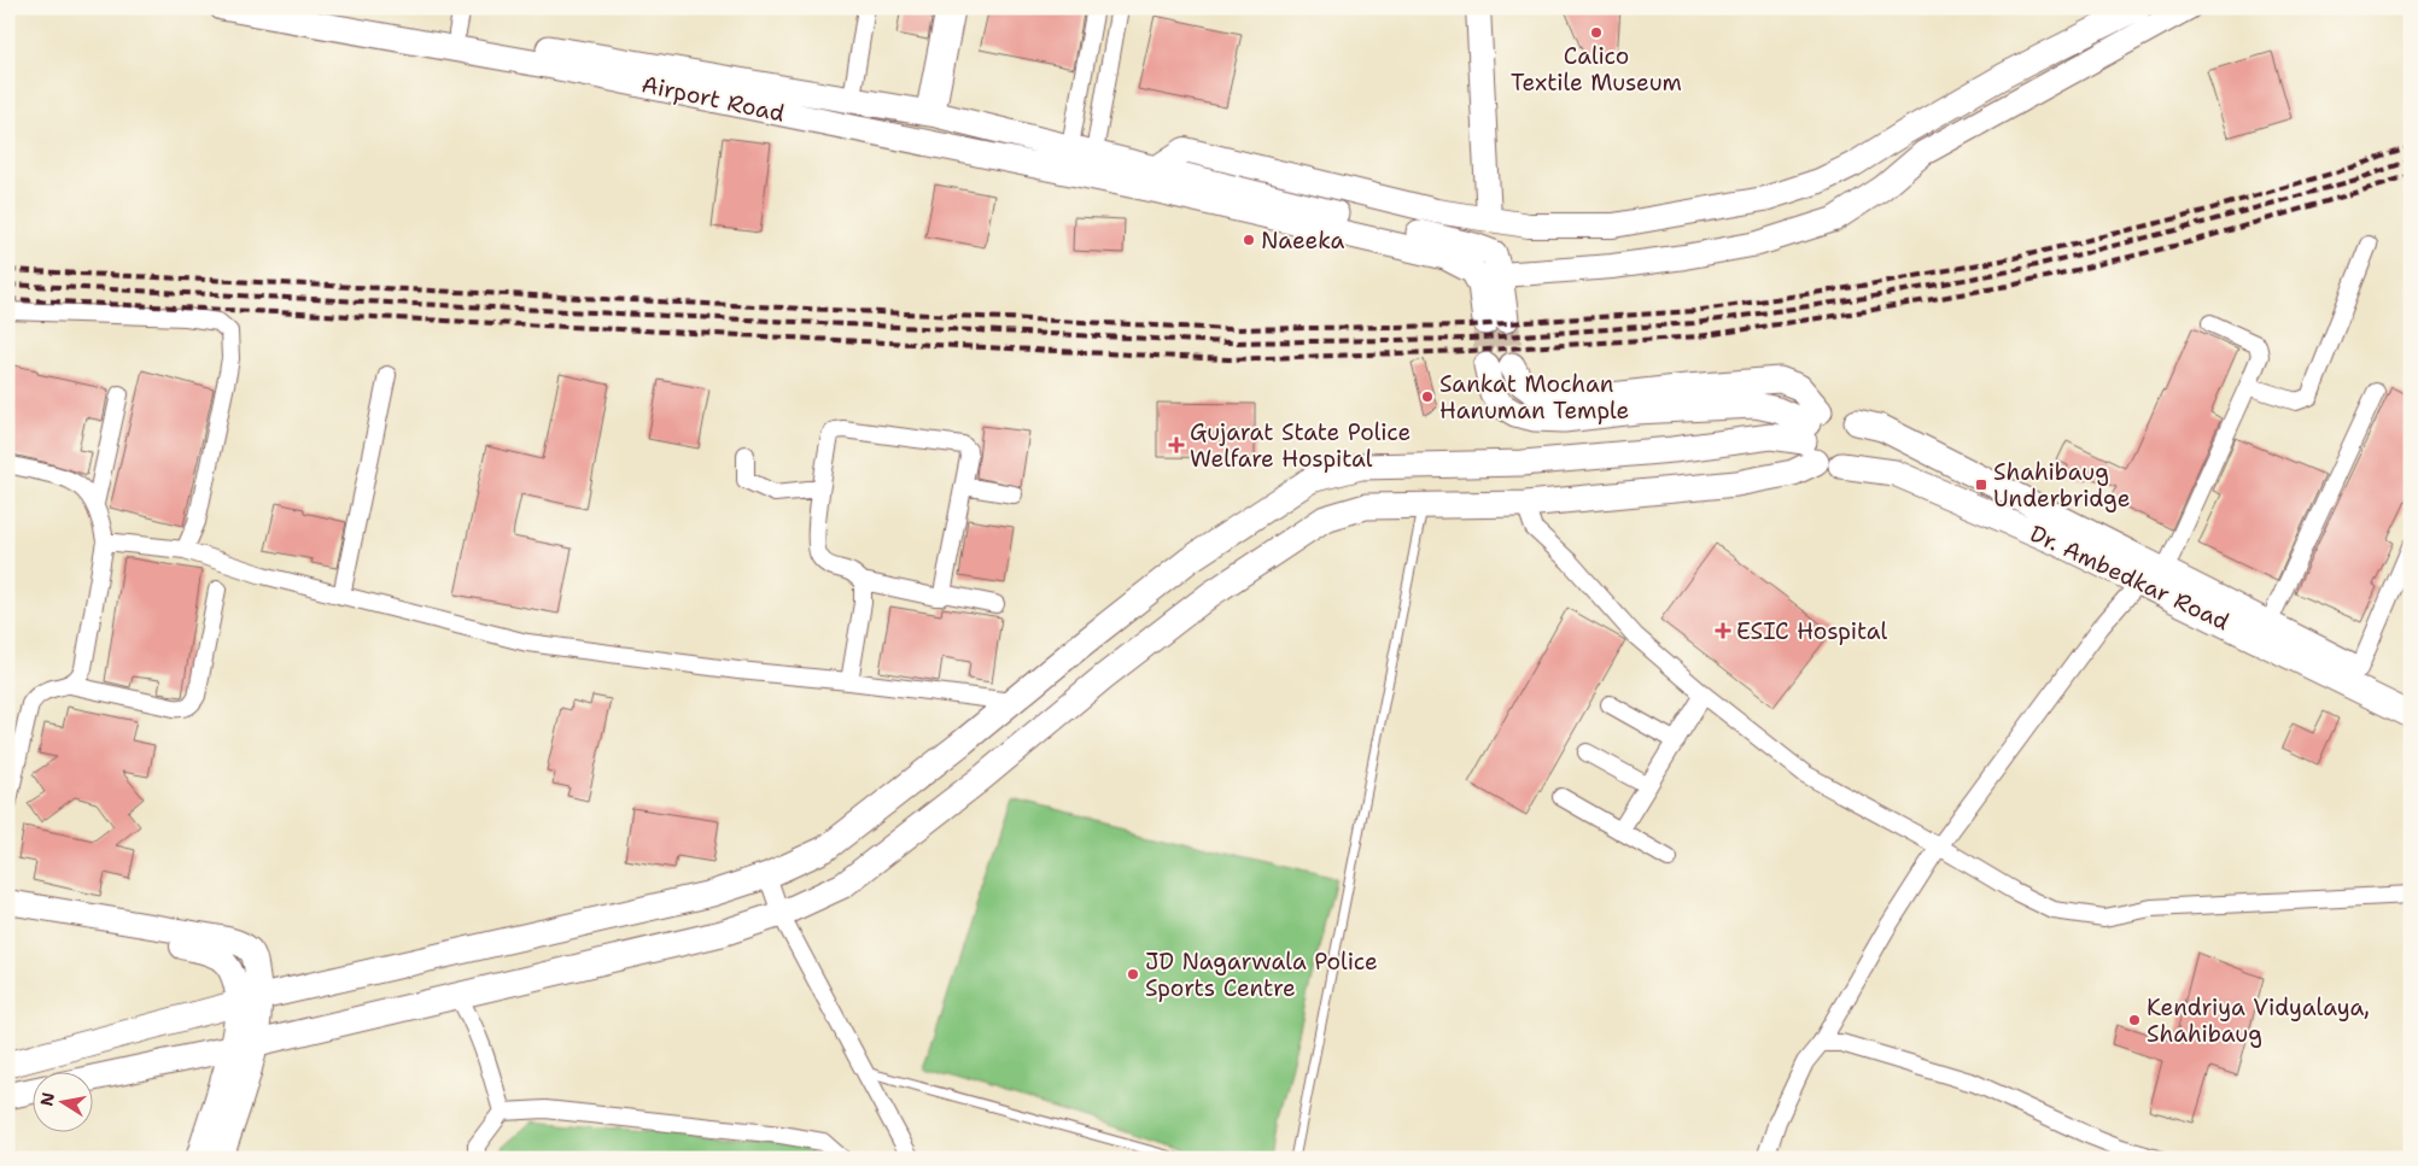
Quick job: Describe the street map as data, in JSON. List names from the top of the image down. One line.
{"streets":{"main road":["Airport Road","Dr. Ambedkar Road"]},"places":{"other":["Calico Textile Museum","Naeeka","Sankat Mochan Hanuman Temple","JD Nagarwala Police Sports Centre","Kendriya Vidyalaya, Shahibaug"],"health":["Gujarat State Police Welfare Hospital","ESIC Hospital"],"transit":["Shahibaug Underbridge"]},"north":"left"}
